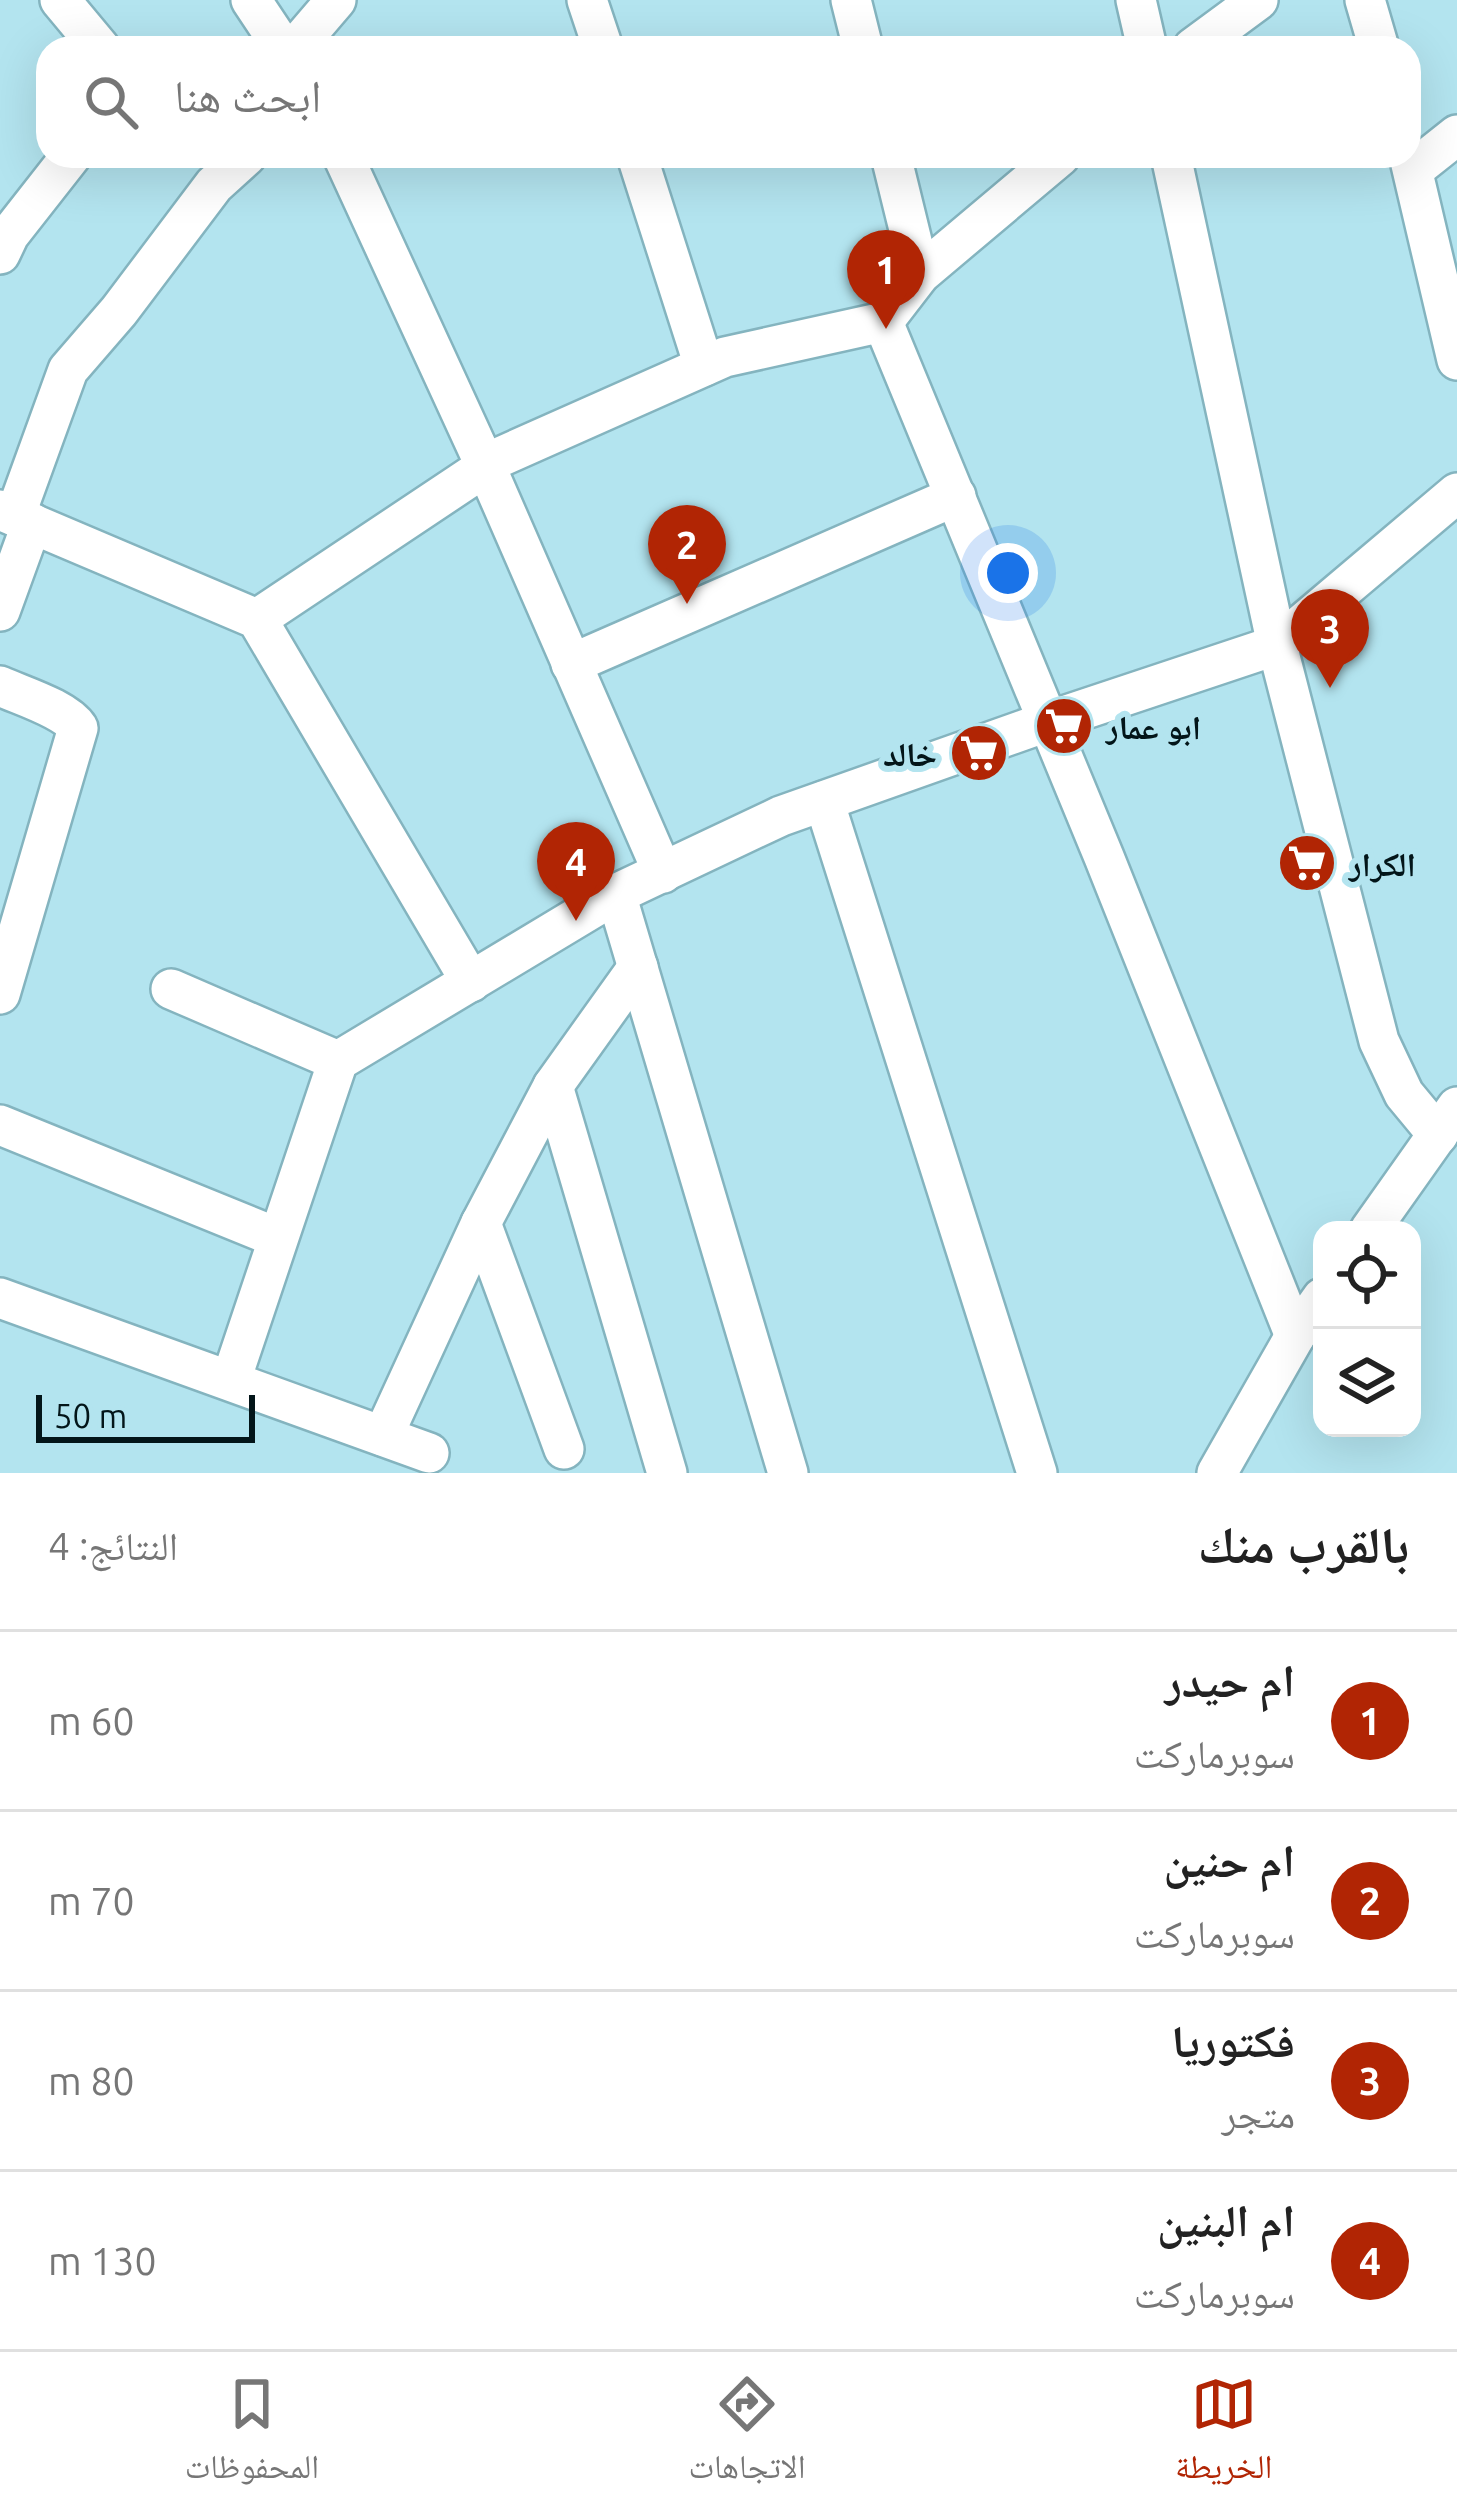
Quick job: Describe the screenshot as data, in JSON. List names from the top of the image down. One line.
{"places":{"supermarket":["ابو عمار","خالد","الكرار"]},"scale_bar":"50 m","page":{"search":"ابحث هنا","pins":["1","2","3","4"],"scale":"50 m","heading":["بالقرب منك","النتائج: 4"],"list":[{"mark":"1","name":"ام حيدر","note":"سوبرماركت","value":"60 m"},{"mark":"2","name":"ام حنين","note":"سوبرماركت","value":"70 m"},{"mark":"3","name":"فكتوريا","note":"متجر","value":"80 m"},{"mark":"4","name":"ام البنين","note":"سوبرماركت","value":"130 m"}],"nav":["الخريطة","الاتجاهات","المحفوظات"]}}
